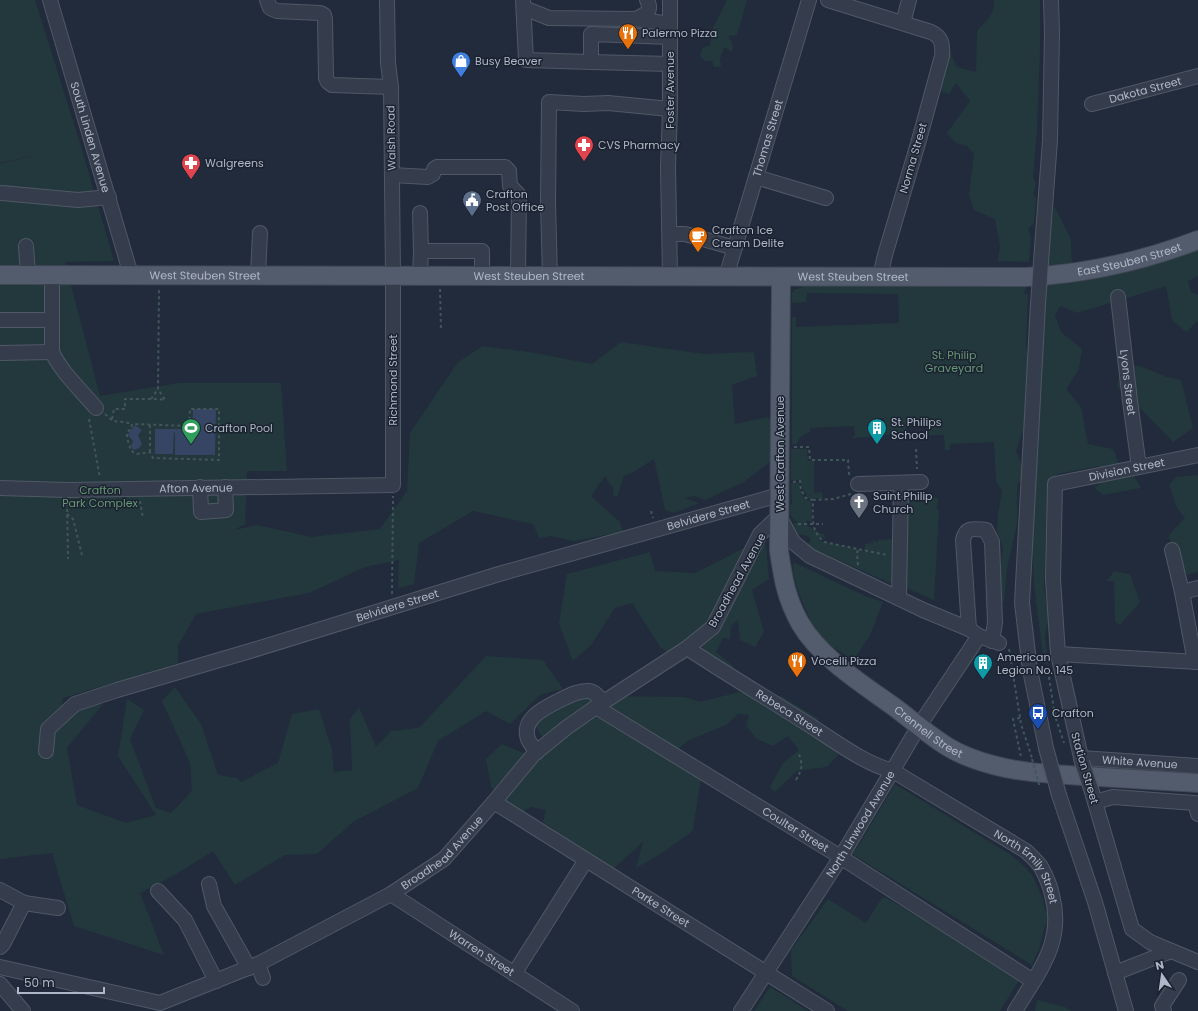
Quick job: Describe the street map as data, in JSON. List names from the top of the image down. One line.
{"streets":{"main road":["East Steuben Street","West Steuben Street","West Crafton Avenue","Crennell Street"],"street":["Foster Avenue","Dakota Street","South Linden Avenue","Walsh Road","Thomas Street","Norma Street","Richmond Street","Lyons Street","Division Street","Afton Avenue","Belvidere Street","Broadhead Avenue","Rebeca Street","White Avenue","Station Street","North Linwood Avenue","Coulter Street","North Emily Street","Parke Street","Warren Street"]},"crossings":[["Foster Avenue","West Steuben Street"],["South Linden Avenue","West Steuben Street"],["Walsh Road","West Steuben Street"],["Walsh Road","Richmond Street"],["Thomas Street","West Steuben Street"],["Norma Street","West Steuben Street"],["East Steuben Street","West Steuben Street"],["West Steuben Street","Richmond Street"],["West Steuben Street","West Crafton Avenue"],["Richmond Street","Afton Avenue"],["Lyons Street","Division Street"],["West Crafton Avenue","Belvidere Street"],["West Crafton Avenue","Broadhead Avenue"],["West Crafton Avenue","Crennell Street"],["West Crafton Avenue","North Linwood Avenue"],["Division Street","Station Street"],["Broadhead Avenue","Rebeca Street"],["Broadhead Avenue","Crennell Street"],["Broadhead Avenue","Coulter Street"],["Broadhead Avenue","Parke Street"],["Broadhead Avenue","Warren Street"],["Rebeca Street","North Linwood Avenue"],["Rebeca Street","North Emily Street"],["Crennell Street","North Linwood Avenue"],["White Avenue","Station Street"],["North Linwood Avenue","Coulter Street"],["North Linwood Avenue","North Emily Street"],["North Linwood Avenue","Parke Street"],["Coulter Street","North Emily Street"]],"parks":["St. Philip Graveyard","Crafton Park Complex"],"places":{"restaurant":["Palermo Pizza","Vocelli Pizza"],"shop":["Busy Beaver"],"pharmacy":["CVS Pharmacy","Walgreens"],"public building":["Crafton Post Office"],"cafe":["Crafton Ice Cream Delite"],"sports":["Crafton Pool"],"building":["St. Philips School","American Legion No. 145"],"church":["Saint Philip Church"],"bus stop":["Crafton"]},"scale_bar":"50 m","north":"top"}
